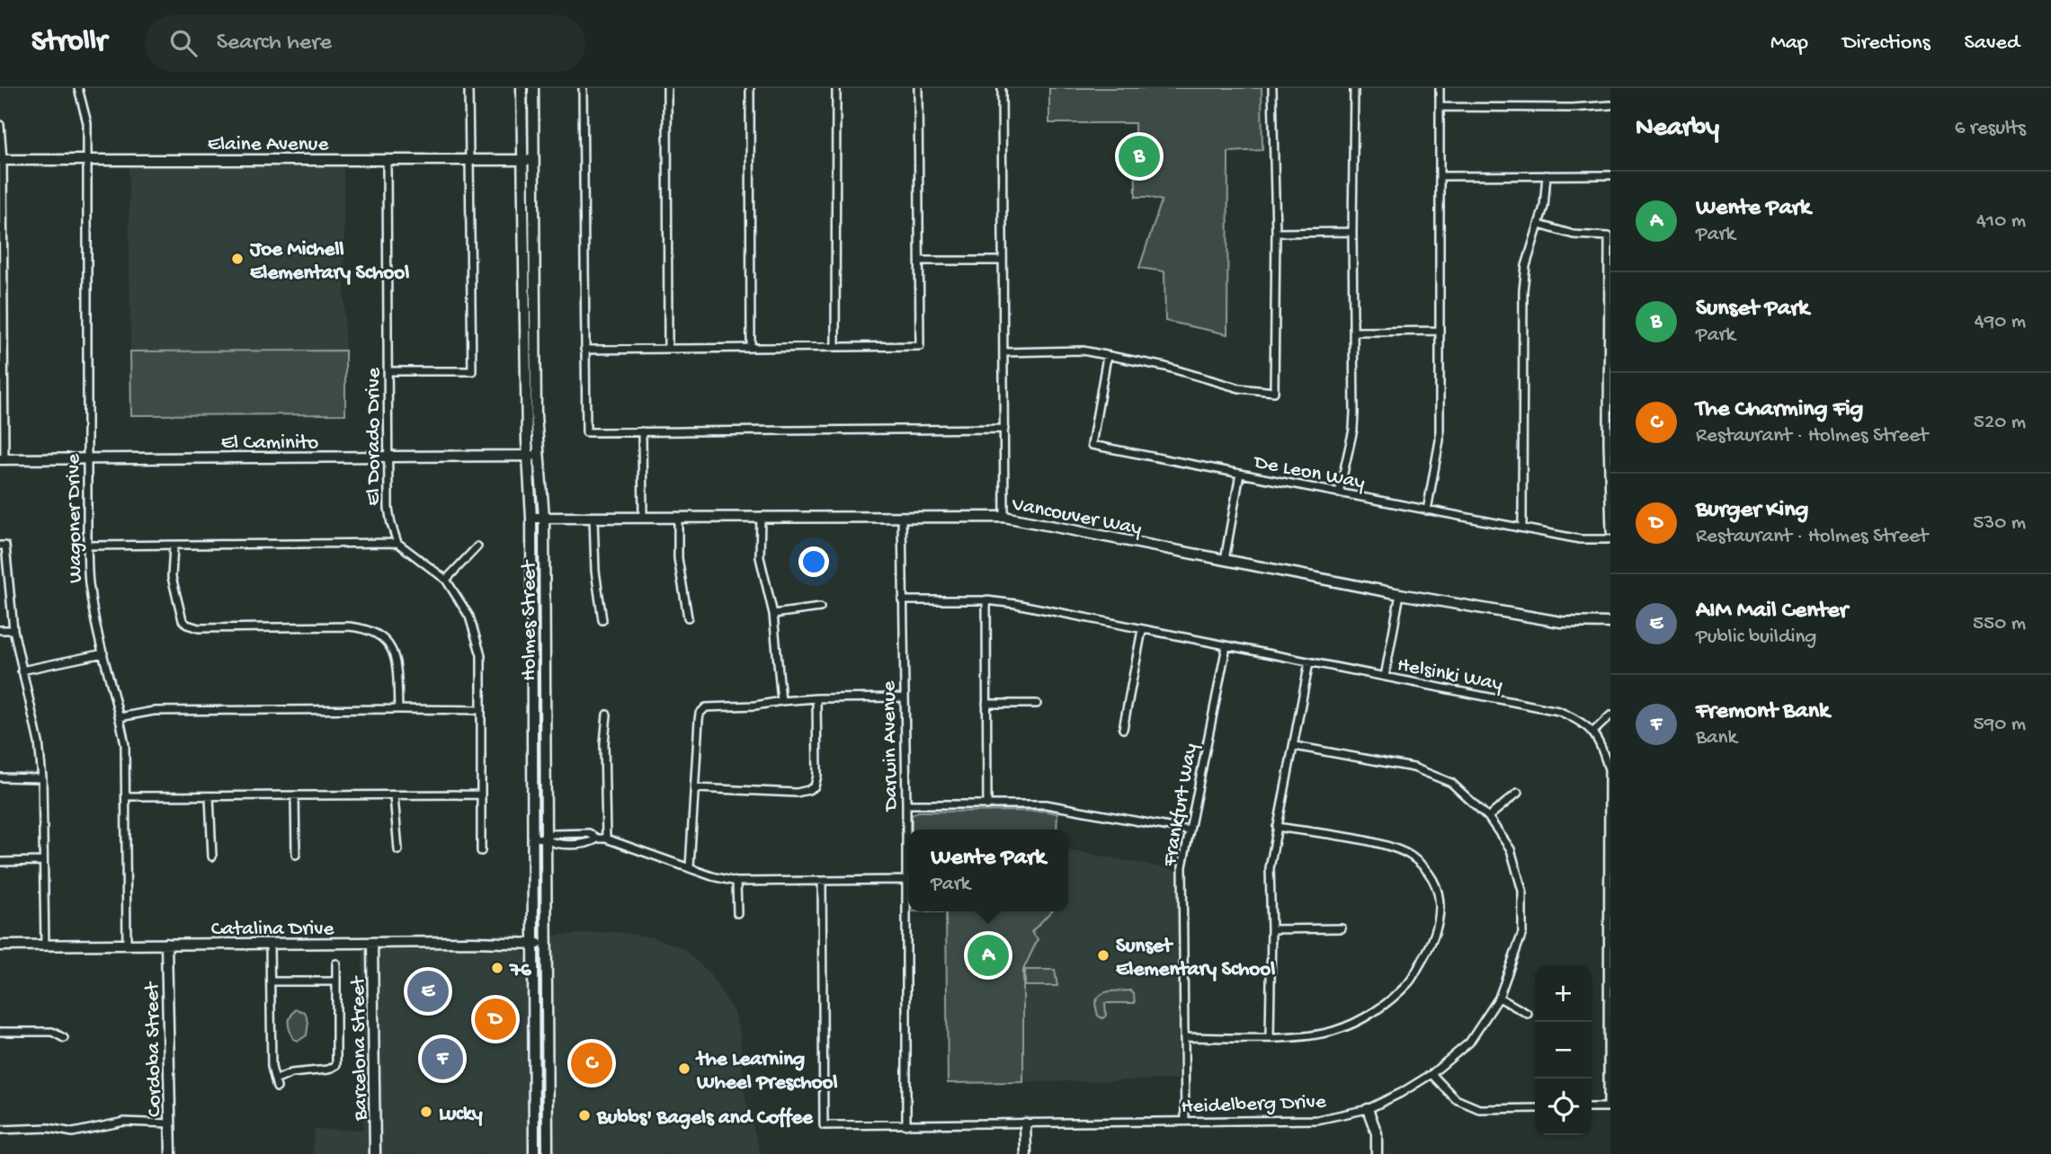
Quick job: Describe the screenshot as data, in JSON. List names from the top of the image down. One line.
{"streets":{"street":["Elaine Avenue","El Dorado Drive","El Caminito","De Leon Way","Vancouver Way","Wagoner Drive","Holmes Street","Helsinki Way","Darwin Avenue","Frankfurt Way","Catalina Drive","Barcelona Street","Cordoba Street","Heidelberg Drive"]},"crossings":[["Elaine Avenue","El Dorado Drive"],["Elaine Avenue","Wagoner Drive"],["Elaine Avenue","Holmes Street"],["El Dorado Drive","El Caminito"],["El Caminito","Wagoner Drive"],["El Caminito","Holmes Street"],["Vancouver Way","Holmes Street"],["Vancouver Way","Darwin Avenue"],["Wagoner Drive","Catalina Drive"],["Holmes Street","Catalina Drive"],["Helsinki Way","Darwin Avenue"],["Helsinki Way","Frankfurt Way"],["Darwin Avenue","Heidelberg Drive"],["Frankfurt Way","Heidelberg Drive"],["Catalina Drive","Barcelona Street"],["Catalina Drive","Cordoba Street"]],"places":["Joe Michell Elementary School","Sunset Elementary School","76","the Learning Wheel Preschool","Lucky","Bubbs' Bagels and Coffee"],"page":{"header":"Strollr","search":"Search here","nav":["Map","Directions","Saved"],"heading":["Nearby","6 results"],"pins":["B","A","E","D","F","C"],"list":[{"mark":"A","name":"Wente Park","note":"Park","value":"410 m"},{"mark":"B","name":"Sunset Park","note":"Park","value":"490 m"},{"mark":"C","name":"The Charming Fig","note":"Restaurant · Holmes Street","value":"520 m"},{"mark":"D","name":"Burger King","note":"Restaurant · Holmes Street","value":"530 m"},{"mark":"E","name":"AIM Mail Center","note":"Public building","value":"550 m"},{"mark":"F","name":"Fremont Bank","note":"Bank","value":"590 m"}],"popup":["Wente Park","Park"],"map_buttons":["+","−"]}}
